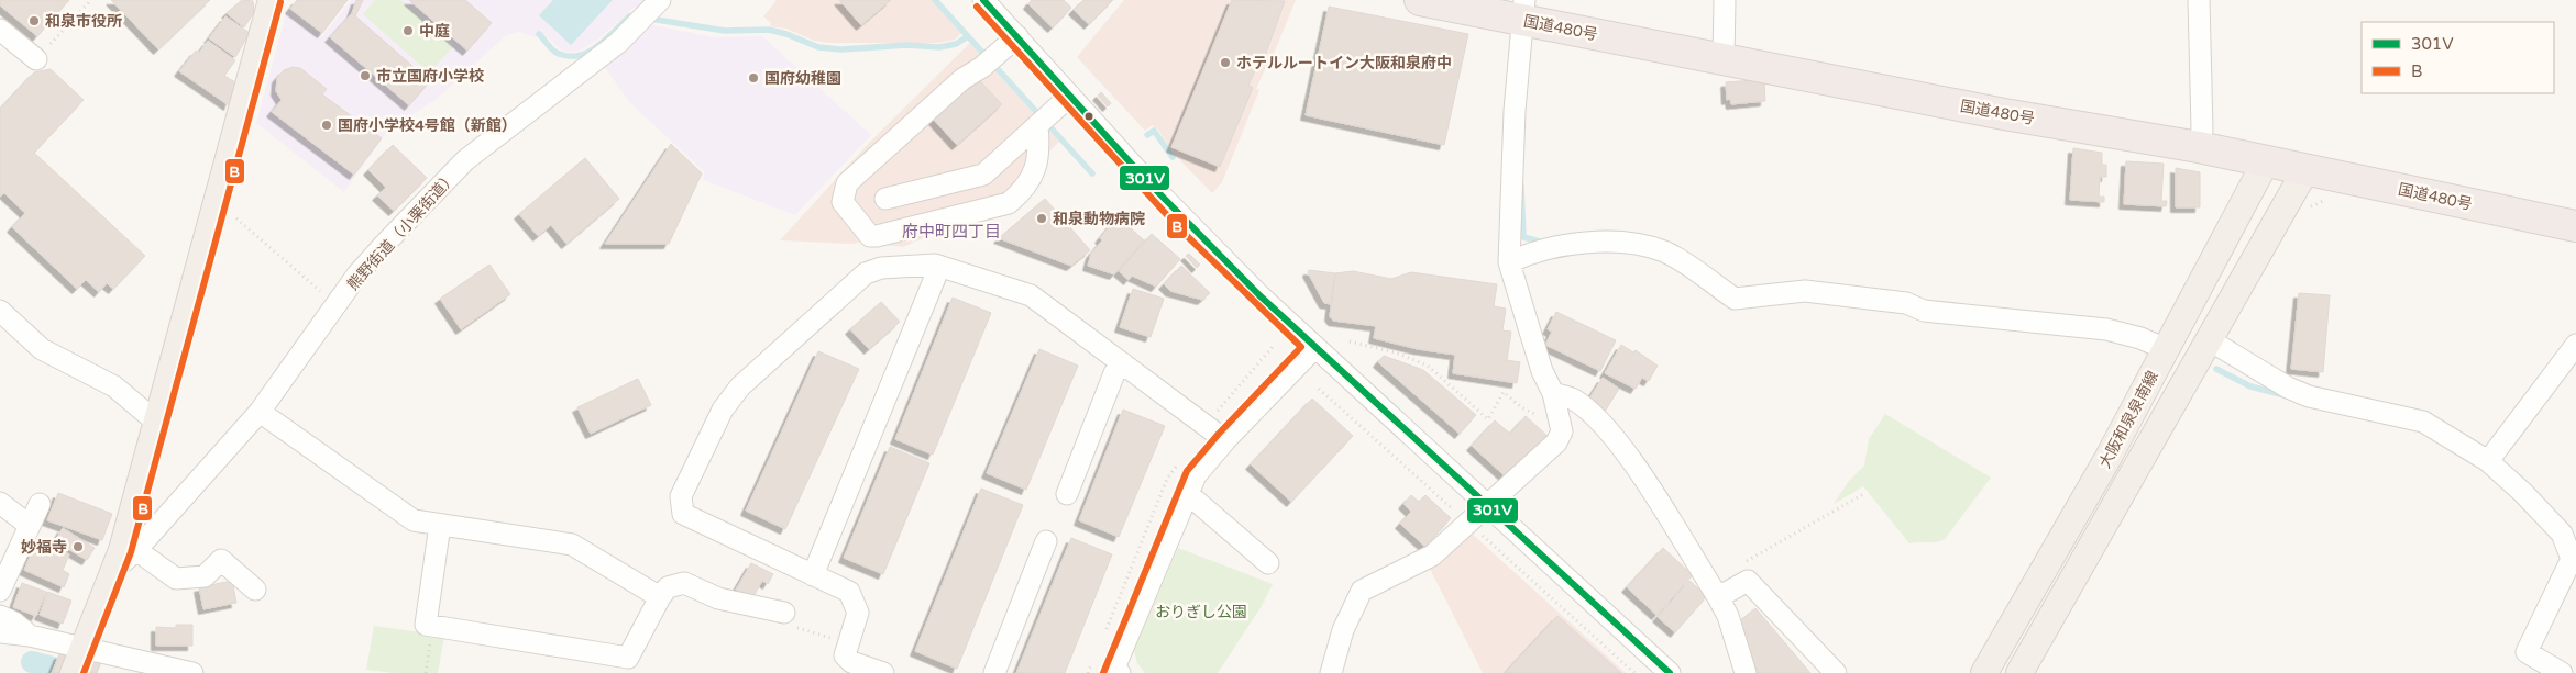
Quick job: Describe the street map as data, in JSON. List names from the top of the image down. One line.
{"streets":{"highway":["国道480号"],"main road":["大阪和泉泉南線"],"street":["熊野街道（小栗街道）"]},"crossings":[["国道480号","大阪和泉泉南線"]],"districts":["府中町四丁目"],"parks":["おりぎし公園"],"places":["和泉市役所","中庭","ホテルルートイン大阪和泉府中","市立国府小学校","国府幼稚園","国府小学校4号館（新館）","和泉動物病院","妙福寺"],"lines":["transit line 301V","transit line B"],"legend":["301V","B"]}
